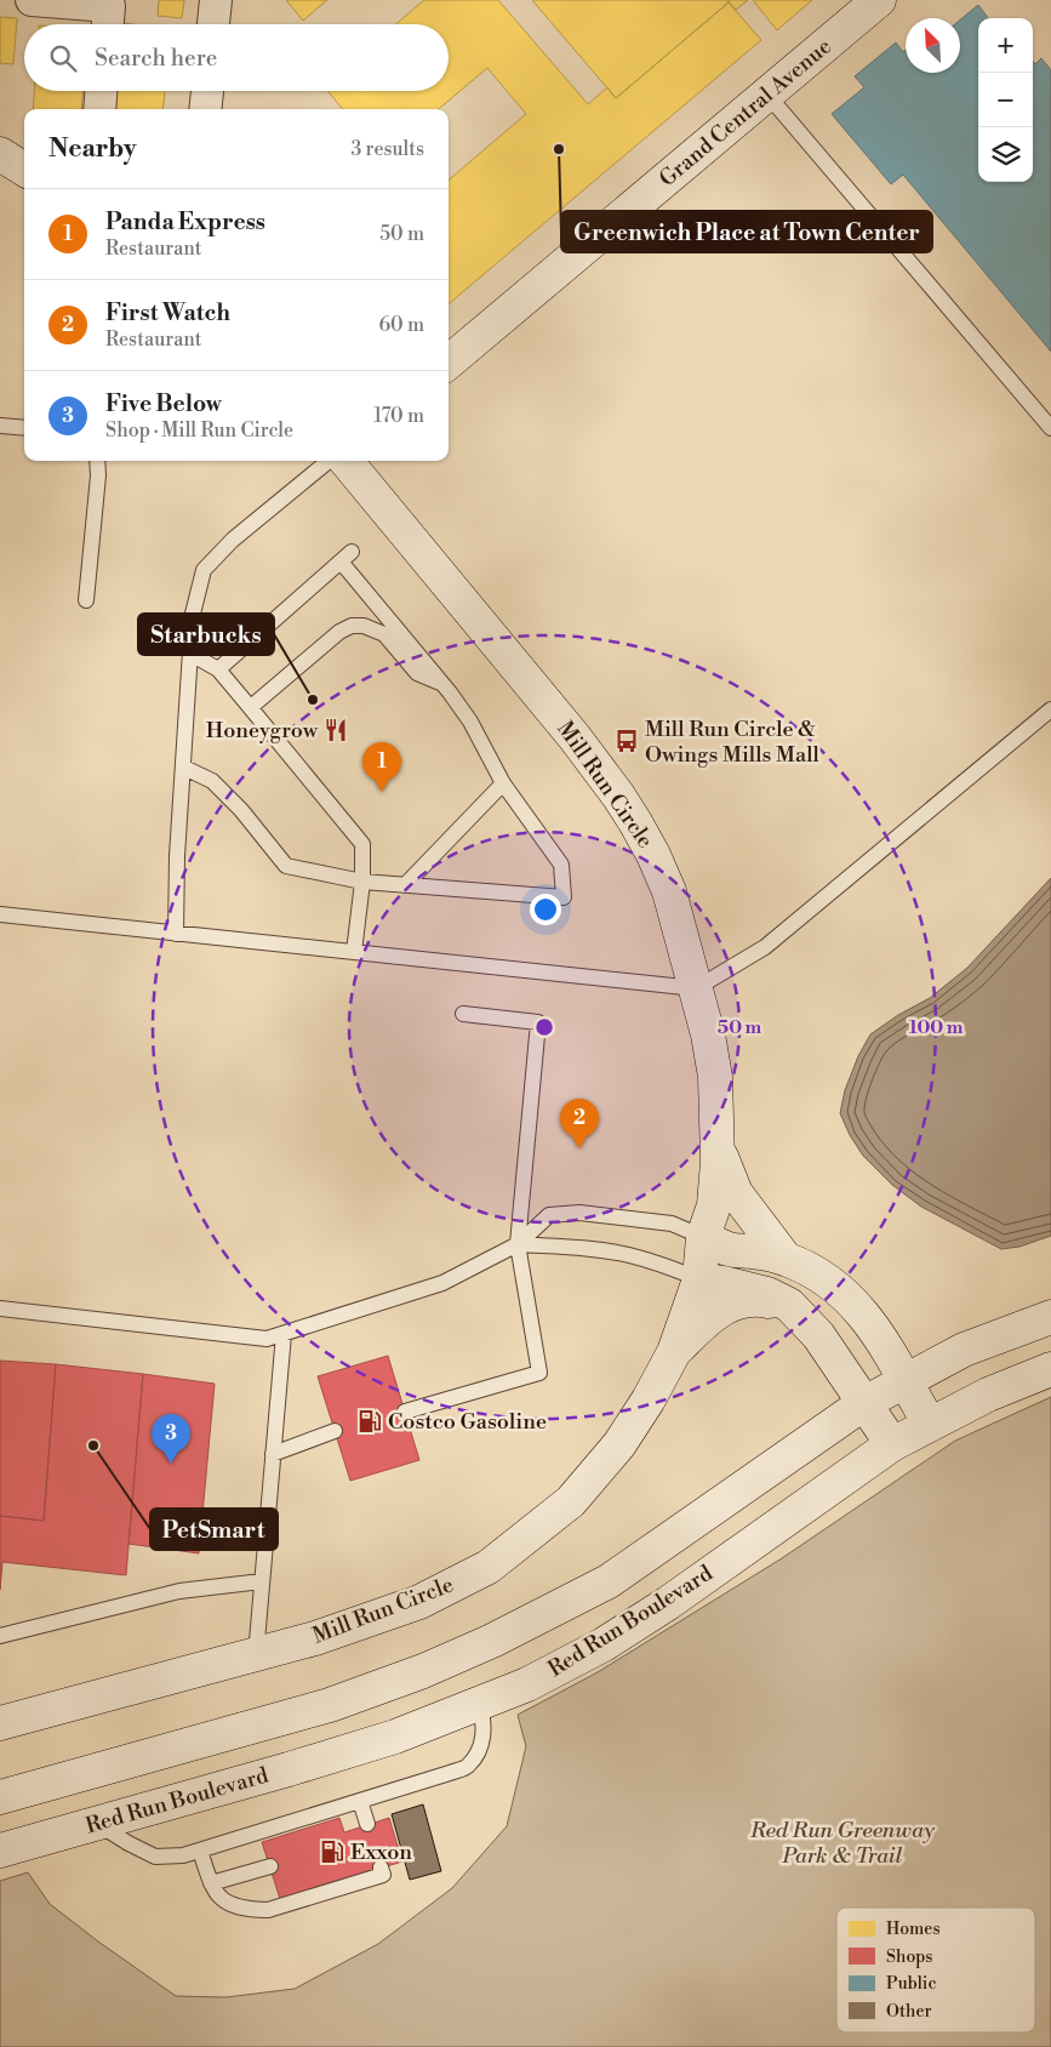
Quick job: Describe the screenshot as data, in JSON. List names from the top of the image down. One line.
{"streets":{"street":["Grand Central Avenue","Mill Run Circle","Red Run Boulevard"]},"parks":["Red Run Greenway Park & Trail"],"places":{"other":["Greenwich Place at Town Center","Starbucks","PetSmart"],"restaurant":["Honeygrow"],"bus stop":["Mill Run Circle & Owings Mills Mall"],"fuel station":["Costco Gasoline","Exxon"]},"legend":["Homes","Shops","Public","Other"],"north":"top left","page":{"map_buttons":["+","−"],"search":"Search here","heading":["Nearby","3 results"],"list":[{"mark":"1","name":"Panda Express","note":"Restaurant","value":"50 m"},{"mark":"2","name":"First Watch","note":"Restaurant","value":"60 m"},{"mark":"3","name":"Five Below","note":"Shop · Mill Run Circle","value":"170 m"}],"pins":["1","2","3"]},"rings":["50 m","100 m"]}
